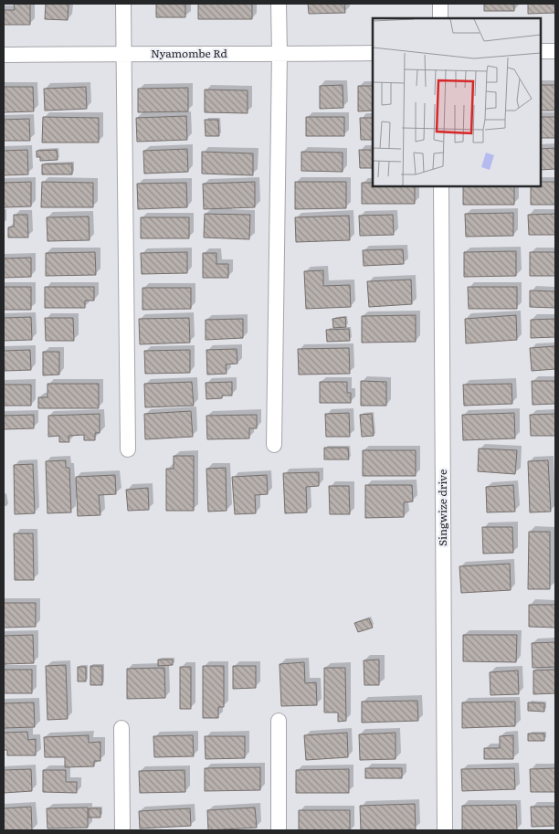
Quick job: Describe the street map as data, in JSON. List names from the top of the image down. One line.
{"streets":{"street":["Nyamombe Rd","Singwize drive"]}}
